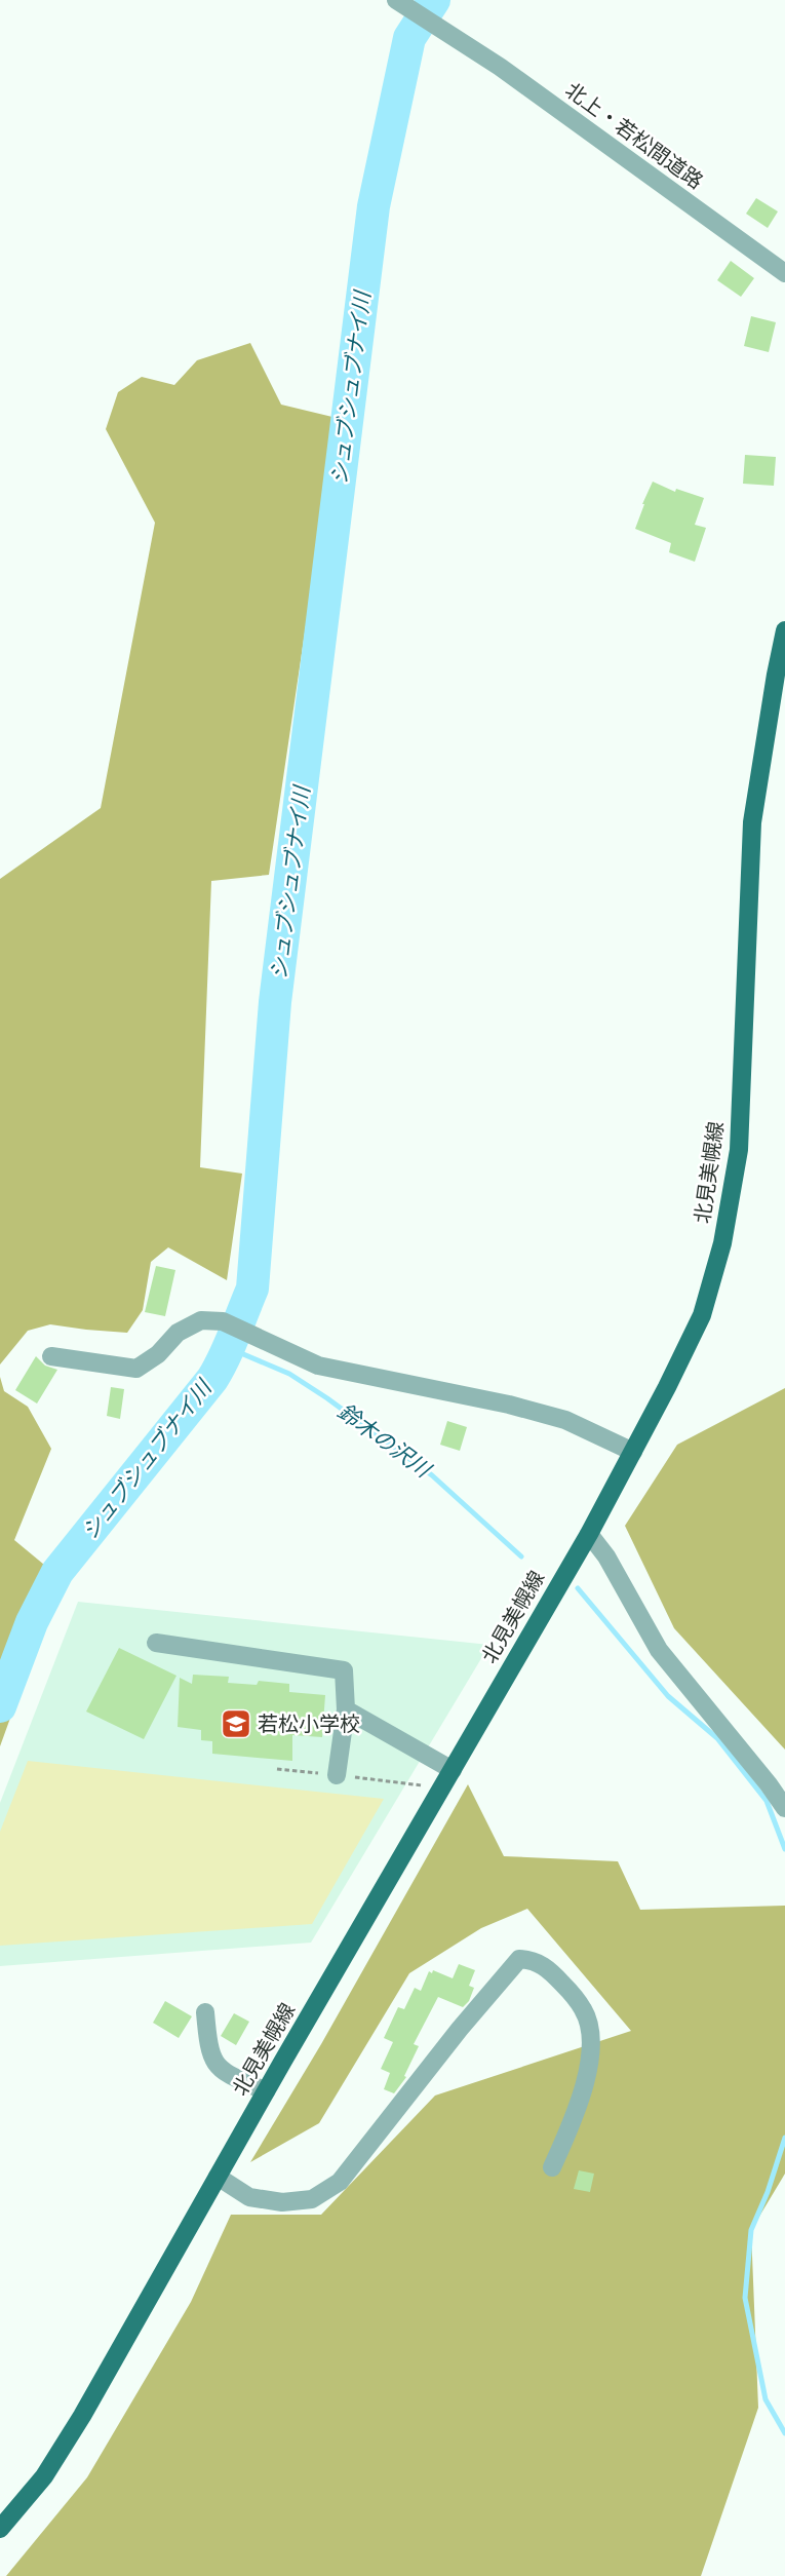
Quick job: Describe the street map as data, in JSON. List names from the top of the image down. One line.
{"streets":{"main road":["北見美幌線"],"street":["北上・若松間道路"]},"water":["シュブシュブナイ川","鈴木の沢川"],"places":{"school or university":["若松小学校"]}}
